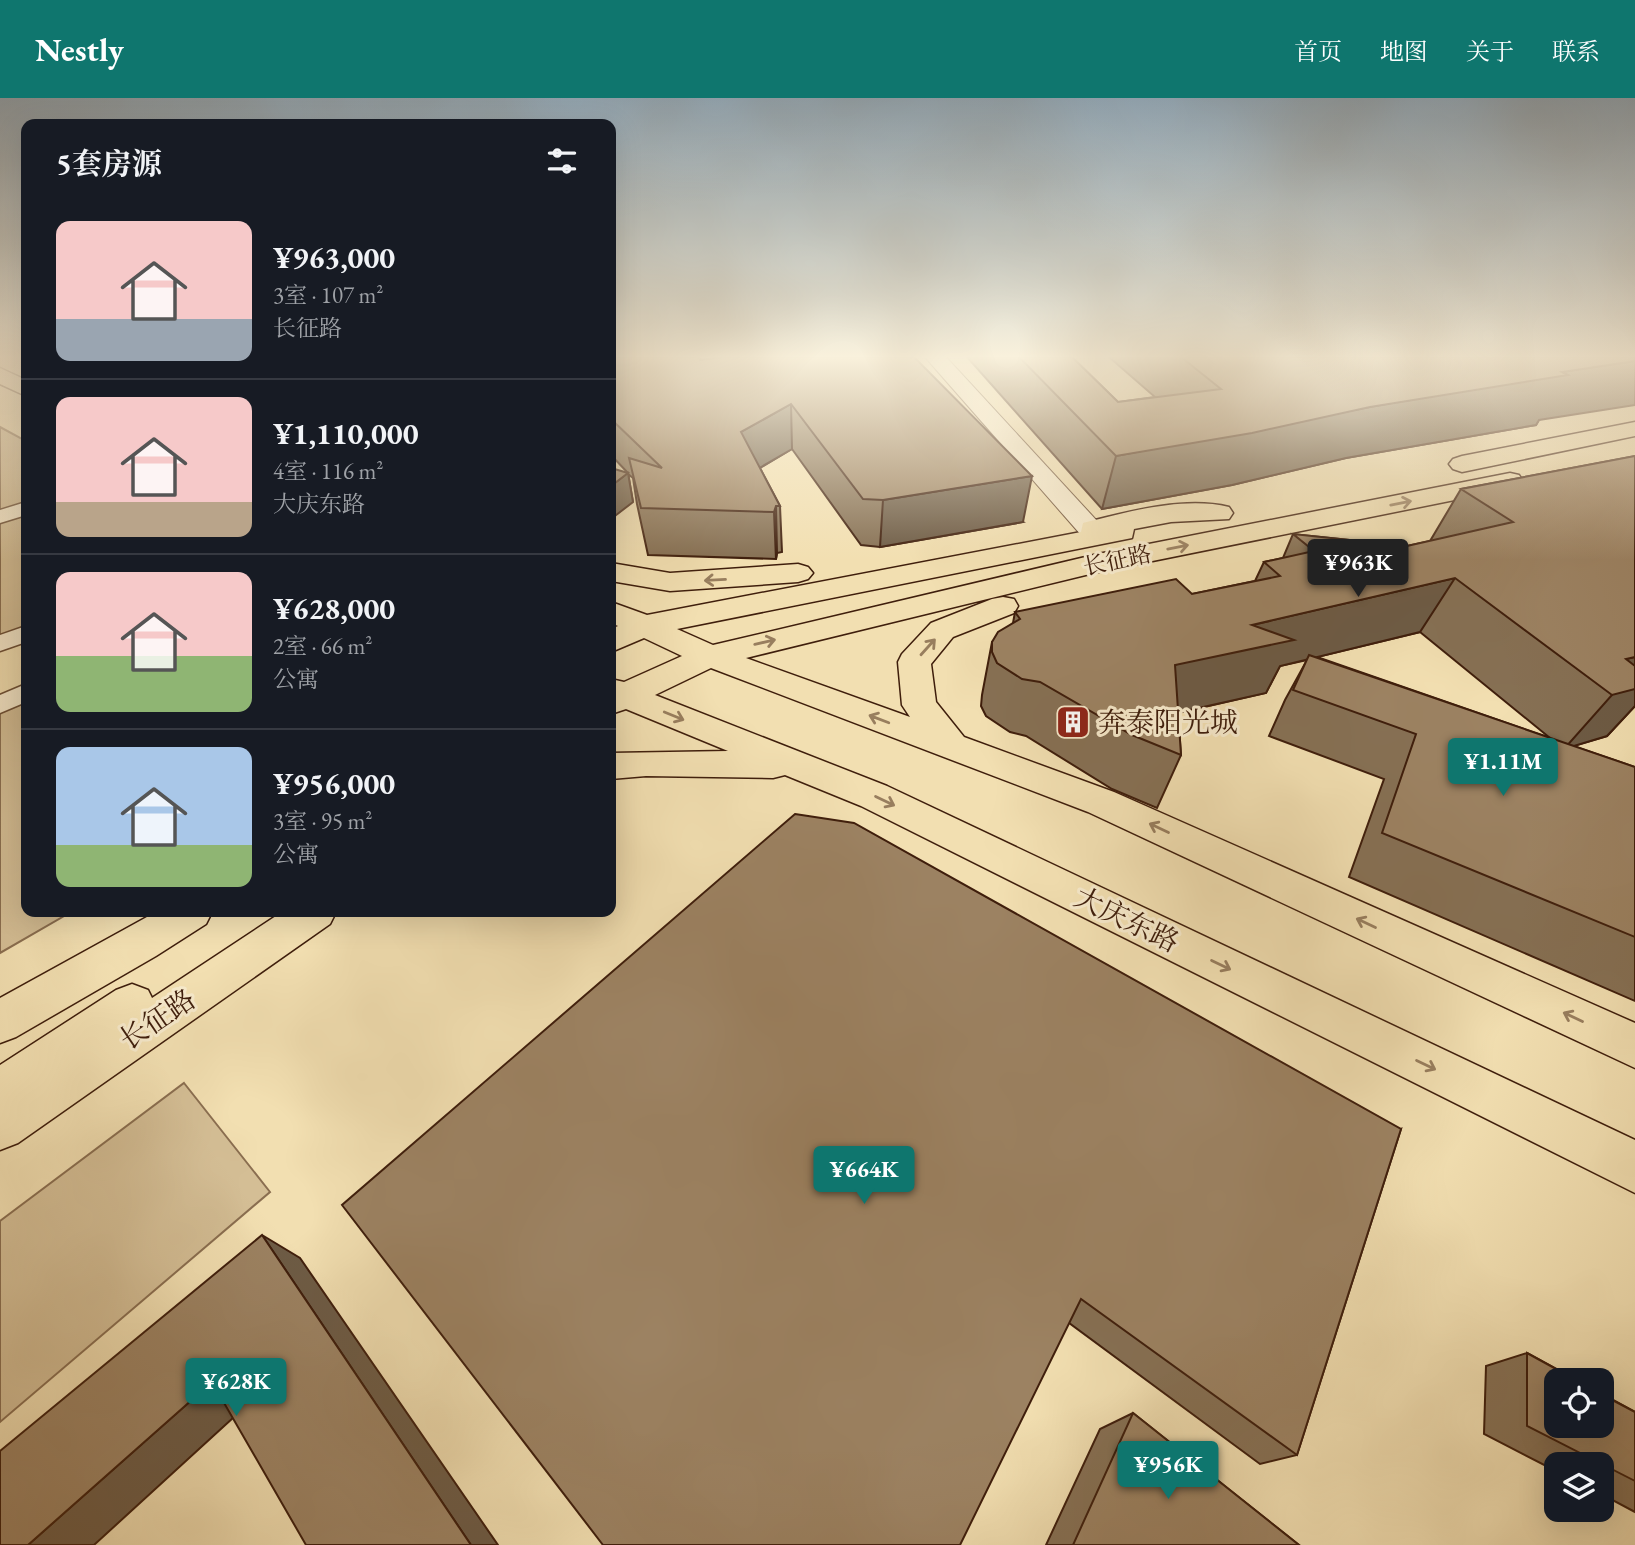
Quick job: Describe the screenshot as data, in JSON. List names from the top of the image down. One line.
{"streets":{"main road":["长征路","大庆东路"]},"places":{"building":["奔泰阳光城"]},"page":{"header":"Nestly","nav":["首页","地图","关于","联系"],"heading":"5套房源","list":[{"name":"¥963,000","note":"3室 · 107 m² · 长征路"},{"name":"¥1,110,000","note":"4室 · 116 m² · 大庆东路"},{"name":"¥628,000","note":"2室 · 66 m² · 公寓"},{"name":"¥956,000","note":"3室 · 95 m² · 公寓"}],"price":["¥963K","¥1.11M","¥664K","¥628K","¥956K"]}}
